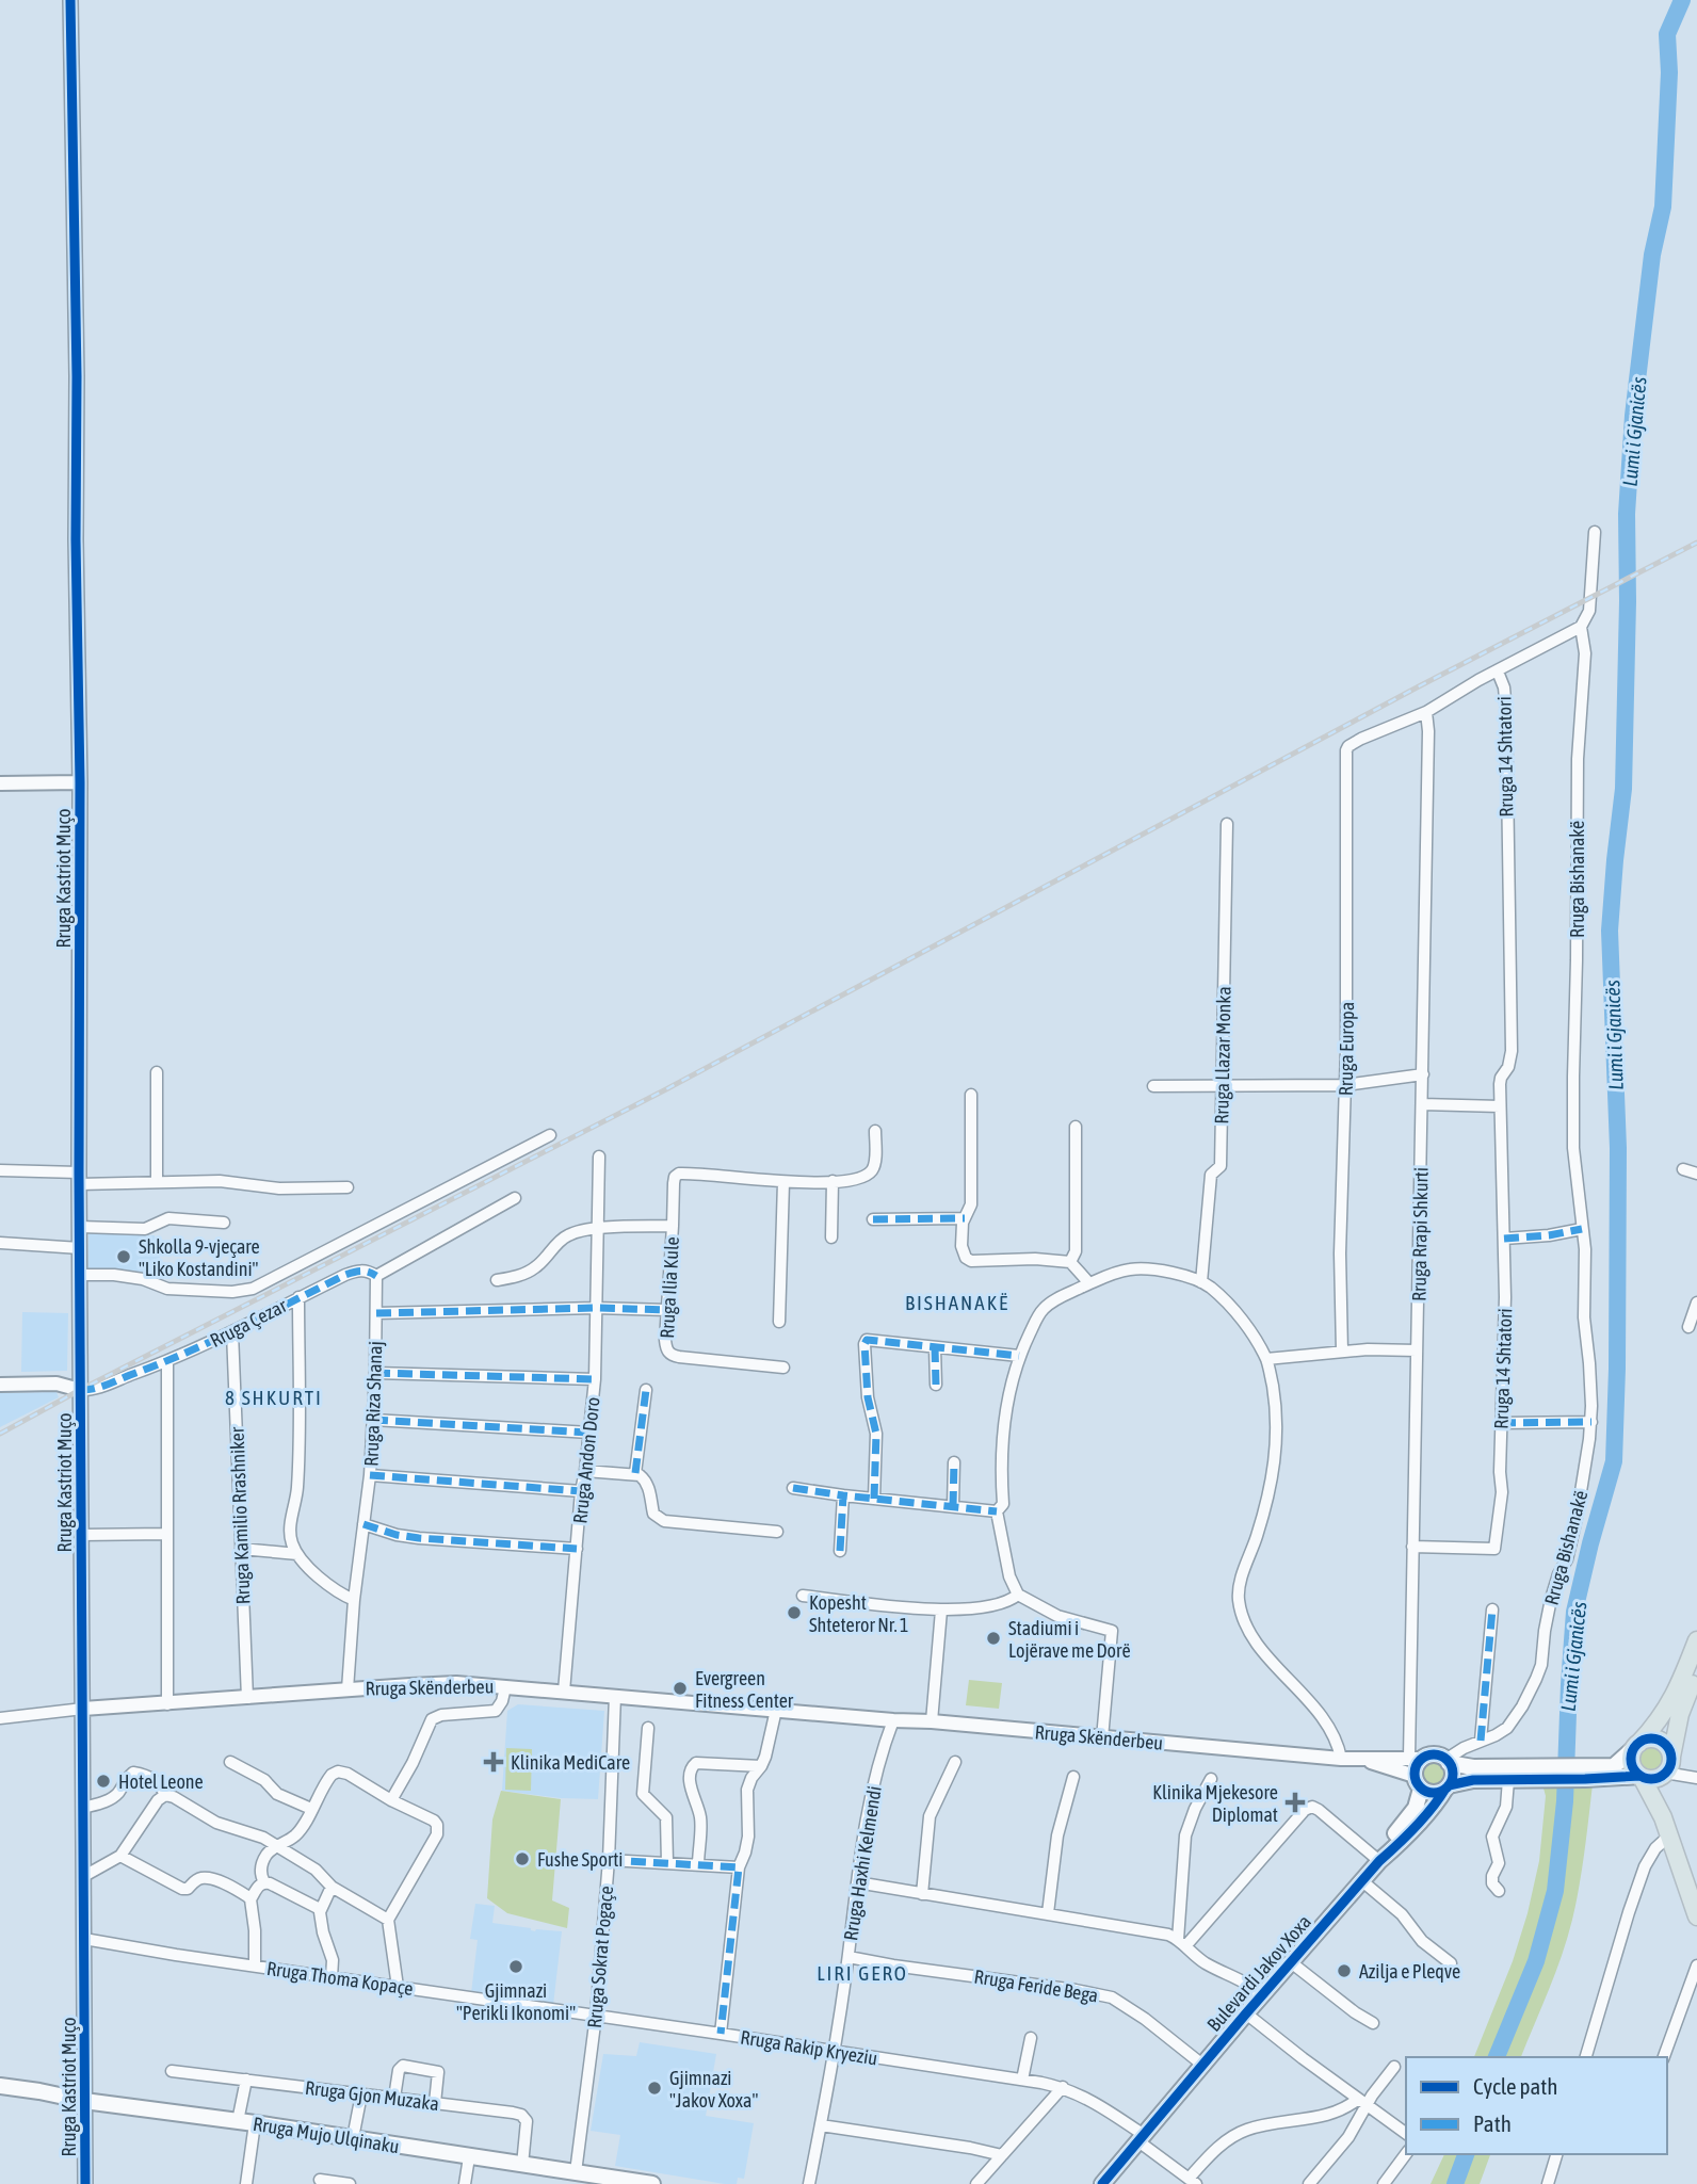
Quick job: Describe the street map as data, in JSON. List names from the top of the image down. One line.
{"streets":{"main road":["Bulevardi Jakov Xoxa","Rruga Mujo Ulqinaku"],"street":["Rruga 14 Shtatori","Rruga Kastriot Muço","Rruga Bishanakë","Rruga Europa","Rruga Llazar Monka","Rruga Rrapi Shkurti","Rruga Ilia Kule","Rruga Çezar","Rruga Riza Shanaj","Rruga Andon Doro","Rruga Kamilio Rrashniker","Rruga Skënderbeu","Rruga Haxhi Kelmendi","Rruga Sokrat Pogaçe","Rruga Thoma Kopaçe","Rruga Feride Bega","Rruga Rakip Kryeziu","Rruga Gjon Muzaka"]},"crossings":[["Rruga 14 Shtatori","Rruga Rrapi Shkurti"],["Rruga Kastriot Muço","Rruga Çezar"],["Rruga Kastriot Muço","Rruga Skënderbeu"],["Rruga Kastriot Muço","Rruga Thoma Kopaçe"],["Rruga Kastriot Muço","Rruga Mujo Ulqinaku"],["Rruga Bishanakë","Rruga Rrapi Shkurti"],["Rruga Bishanakë","Rruga Skënderbeu"],["Rruga Bishanakë","Bulevardi Jakov Xoxa"],["Rruga Europa","Rruga Rrapi Shkurti"],["Rruga Rrapi Shkurti","Rruga Skënderbeu"],["Rruga Rrapi Shkurti","Bulevardi Jakov Xoxa"],["Rruga Ilia Kule","Rruga Andon Doro"],["Rruga Çezar","Rruga Kamilio Rrashniker"],["Rruga Riza Shanaj","Rruga Skënderbeu"],["Rruga Andon Doro","Rruga Skënderbeu"],["Rruga Kamilio Rrashniker","Rruga Skënderbeu"],["Rruga Skënderbeu","Rruga Haxhi Kelmendi"],["Rruga Skënderbeu","Rruga Sokrat Pogaçe"],["Rruga Skënderbeu","Bulevardi Jakov Xoxa"],["Rruga Haxhi Kelmendi","Rruga Feride Bega"],["Rruga Haxhi Kelmendi","Rruga Rakip Kryeziu"],["Rruga Sokrat Pogaçe","Rruga Thoma Kopaçe"],["Rruga Sokrat Pogaçe","Rruga Rakip Kryeziu"],["Rruga Sokrat Pogaçe","Rruga Mujo Ulqinaku"],["Bulevardi Jakov Xoxa","Rruga Feride Bega"],["Bulevardi Jakov Xoxa","Rruga Rakip Kryeziu"],["Rruga Thoma Kopaçe","Rruga Rakip Kryeziu"],["Rruga Gjon Muzaka","Rruga Mujo Ulqinaku"]],"districts":["BISHANAKË","8 SHKURTI","LIRI GERO"],"water":["Lumi i Gjanicës"],"places":{"other":["Shkolla 9-vjeçare \"Liko Kostandini\"","Kopesht Shteteror Nr. 1","Stadiumi i Lojërave me Dorë","Evergreen Fitness Center","Hotel Leone","Fushe Sporti","Gjimnazi \"Perikli Ikonomi\"","Azilja e Pleqve","Gjimnazi \"Jakov Xoxa\""],"health":["Klinika MediCare","Klinika Mjekesore Diplomat"]},"legend":["Cycle path","Path"]}
